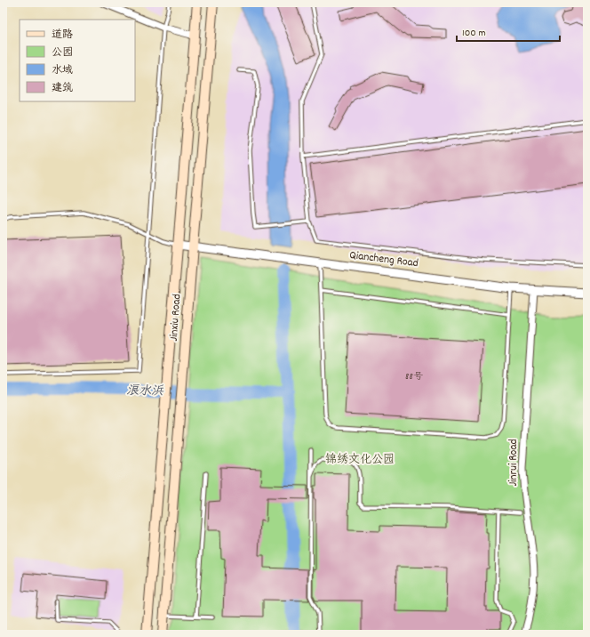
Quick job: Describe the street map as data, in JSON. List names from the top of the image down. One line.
{"streets":{"main road":["Jinxiu Road"],"street":["Qiancheng Road","Jinrui Road"]},"crossings":[["Qiancheng Road","Jinxiu Road"],["Qiancheng Road","Jinrui Road"]],"water":["浪水浜"],"parks":["锦绣文化公园"],"house_numbers":["88号"],"legend":["道路","公园","水域","建筑"],"scale_bar":"100 m"}
